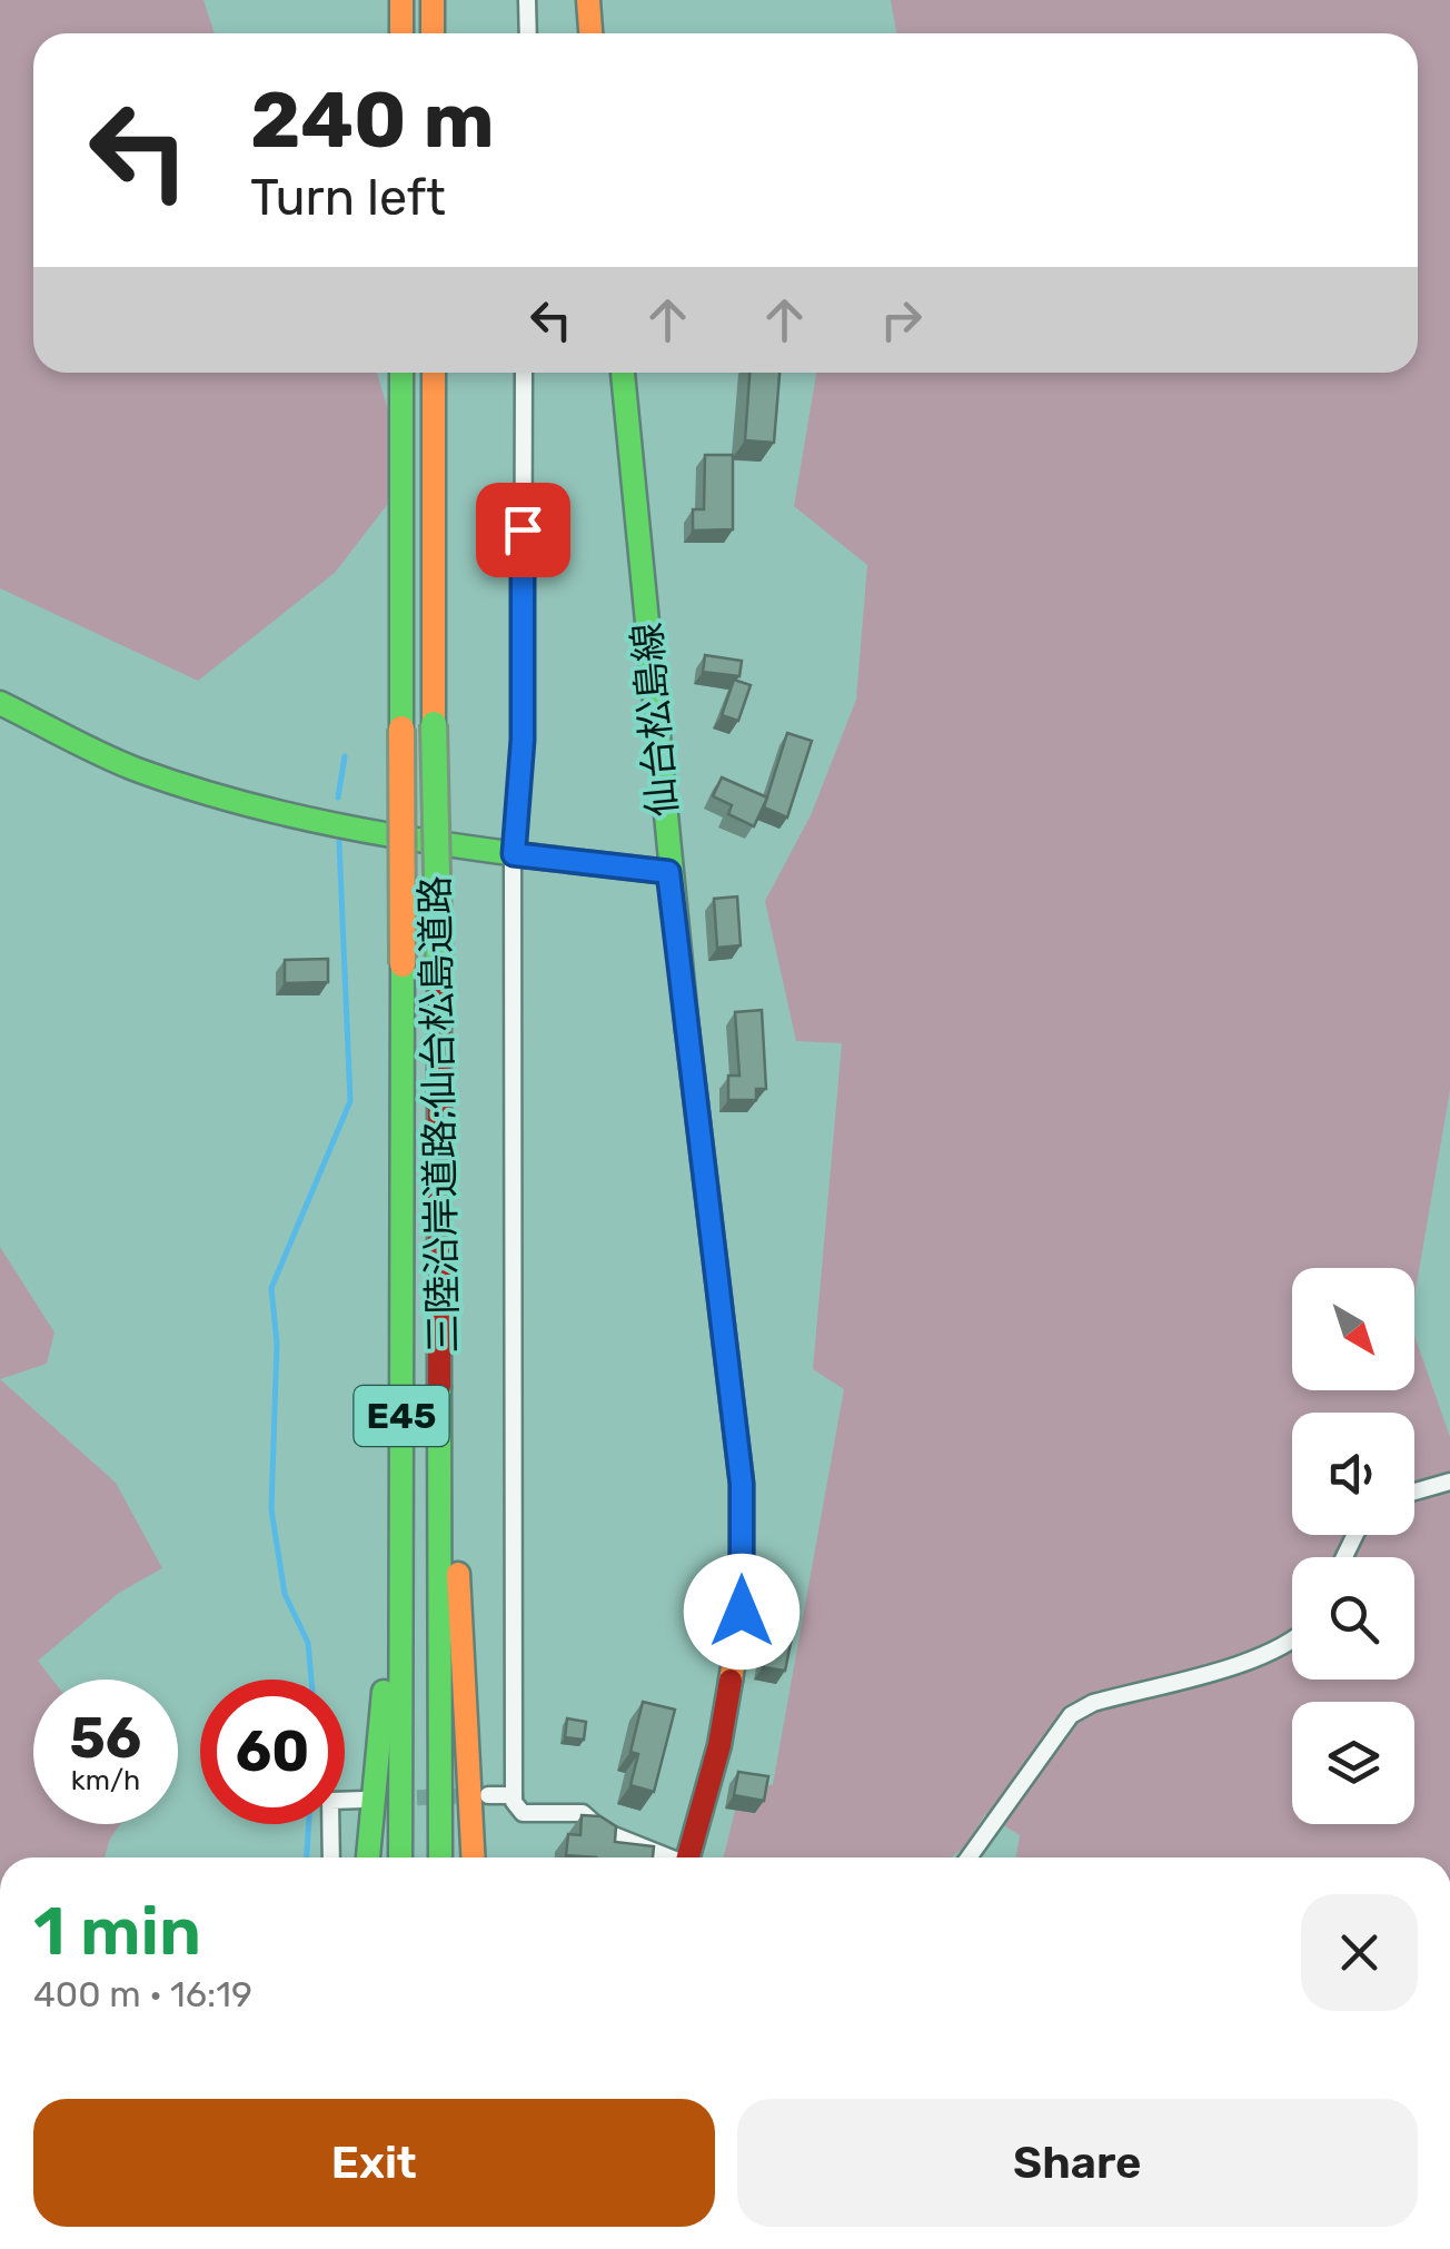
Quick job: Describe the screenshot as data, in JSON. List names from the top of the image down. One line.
{"streets":{"main road":["仙台松島線","三陸沿岸道路;仙台松島道路","E45"]},"north":"bottom right","page":{"turn":["240 m","Turn left"],"speed":"56 km/h","limit":"60","heading":["1 min","400 m · 16:19"],"buttons":["Exit","Share"]}}
